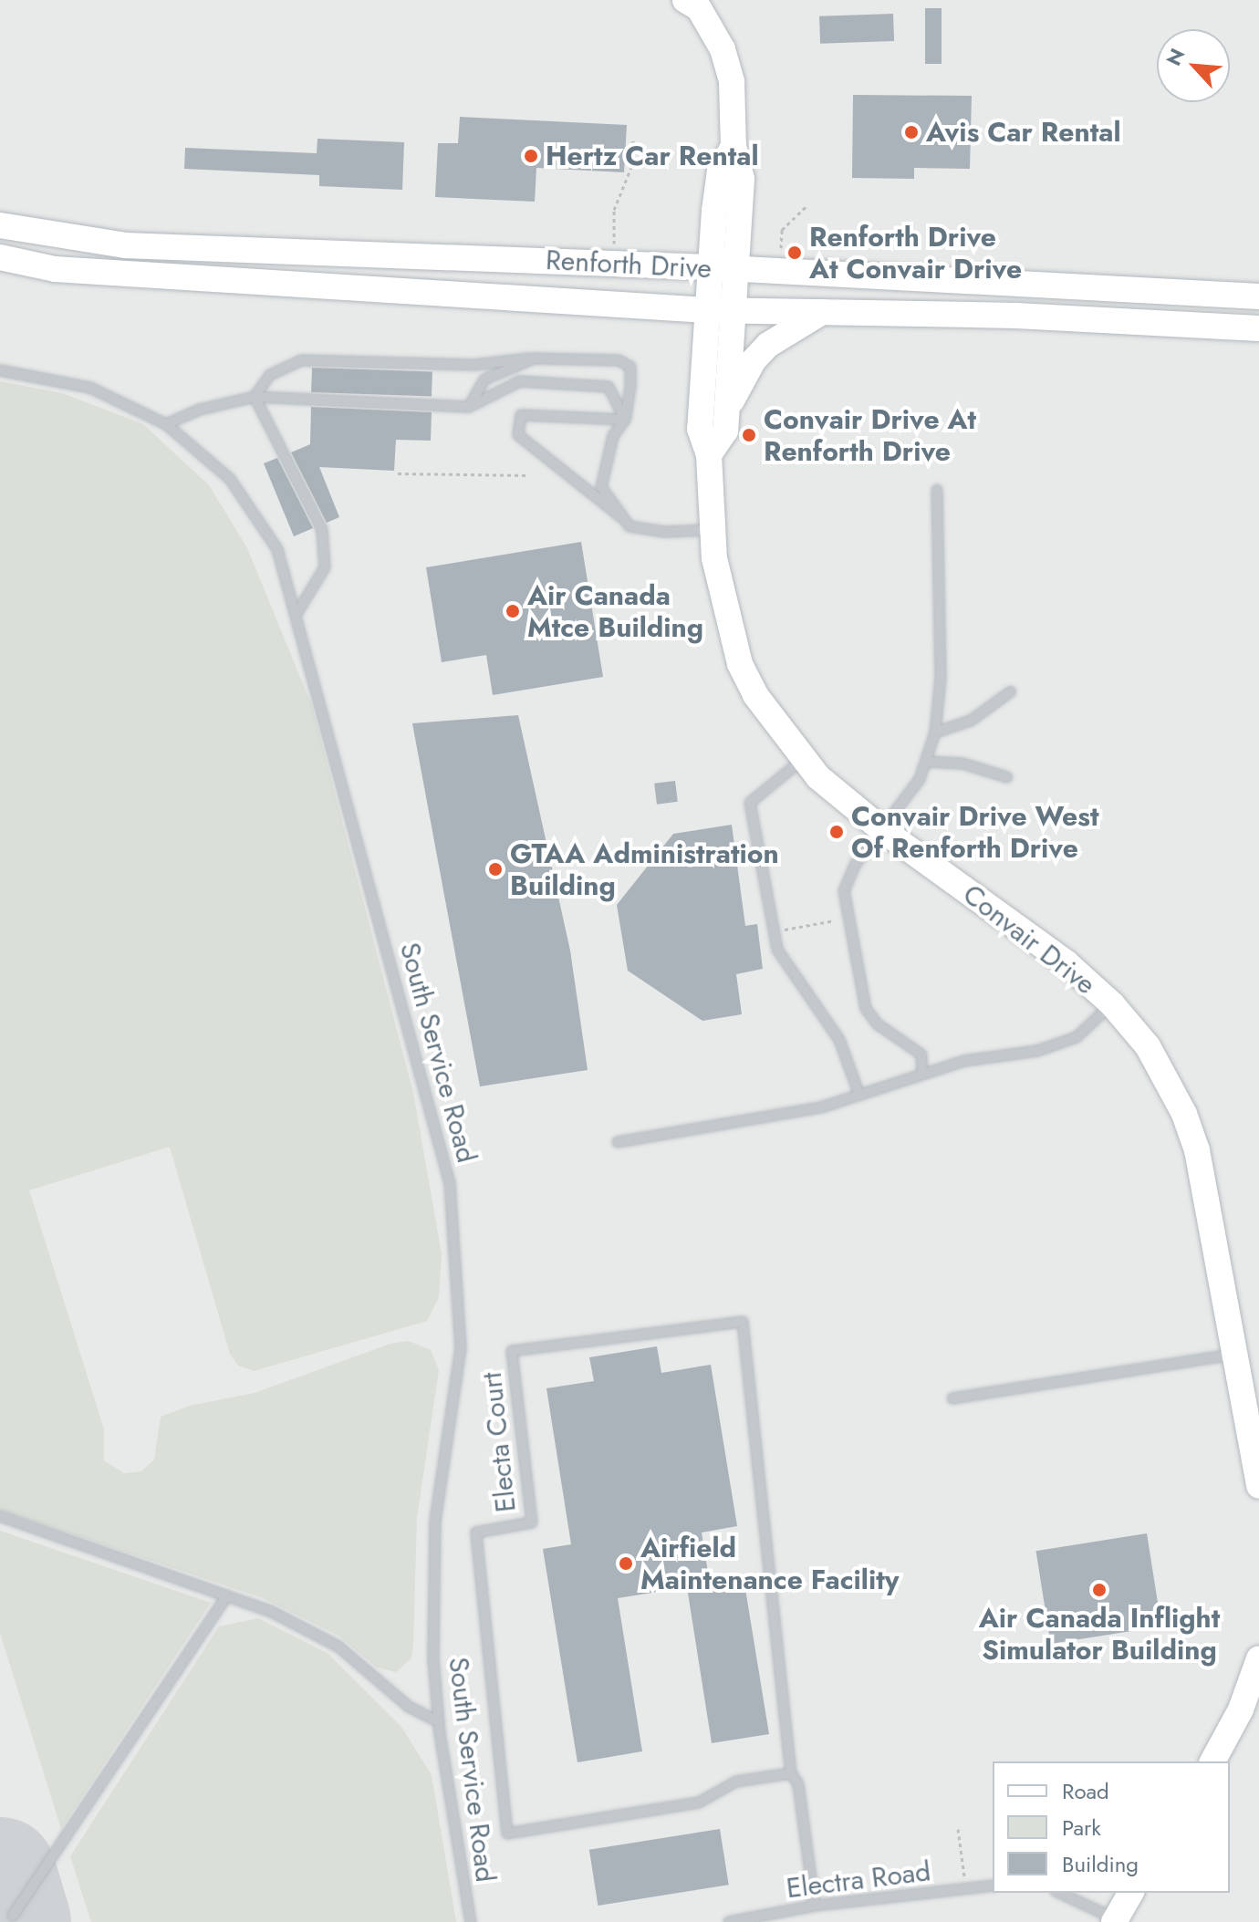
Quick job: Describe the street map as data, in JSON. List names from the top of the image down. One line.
{"streets":{"main road":["Renforth Drive","Convair Drive"],"lane":["South Service Road","Electa Court","Electra Road"]},"crossings":[["Renforth Drive","Convair Drive"],["Electa Court","Electra Road"]],"places":["Avis Car Rental","Hertz Car Rental","Renforth Drive At Convair Drive","Convair Drive At Renforth Drive","Air Canada Mtce Building","Convair Drive West Of Renforth Drive","GTAA Administration Building","Airfield Maintenance Facility","Air Canada Inflight Simulator Building"],"legend":["Road","Park","Building"],"north":"top left"}
